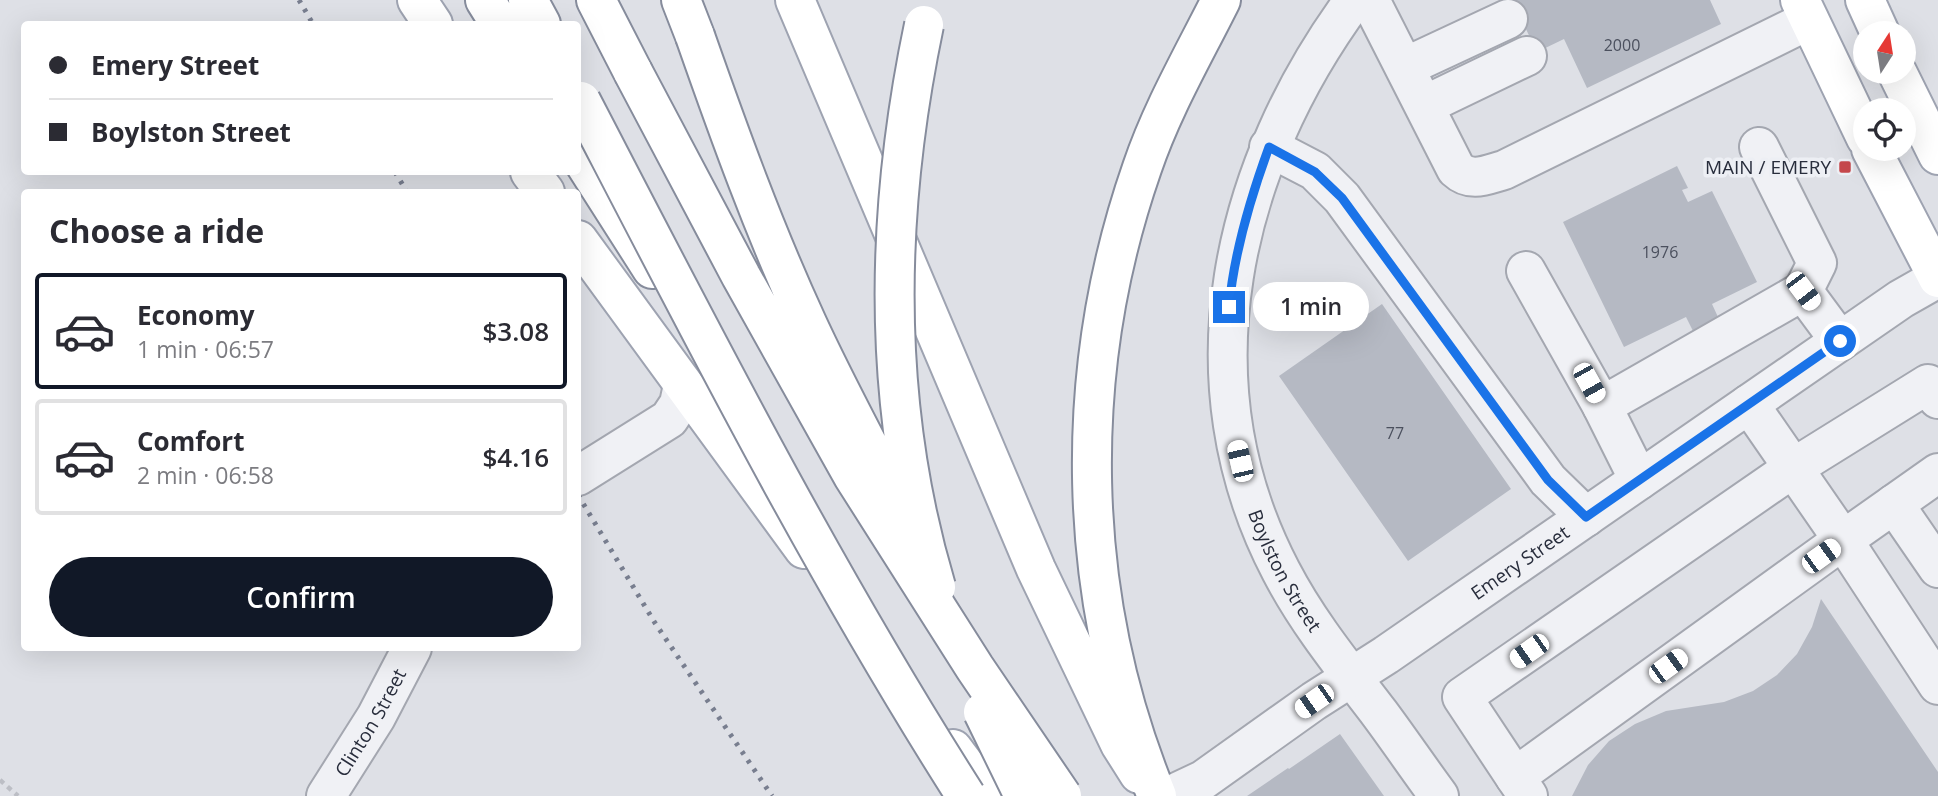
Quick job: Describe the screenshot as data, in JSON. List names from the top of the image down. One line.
{"streets":{"street":["Emery Street","Boylston Street","Clinton Street"]},"crossings":[["Emery Street","Boylston Street"]],"places":{"transit":["MAIN / EMERY"]},"house_numbers":["2000","1976","77"],"north":"top","page":{"banner":["Emery Street","Boylston Street"],"heading":"Choose a ride","list":[{"name":"Economy","note":"1 min · 06:57","value":"$3.08"},{"name":"Comfort","note":"2 min · 06:58","value":"$4.16"}],"bubble":"1 min","buttons":"Confirm"}}
